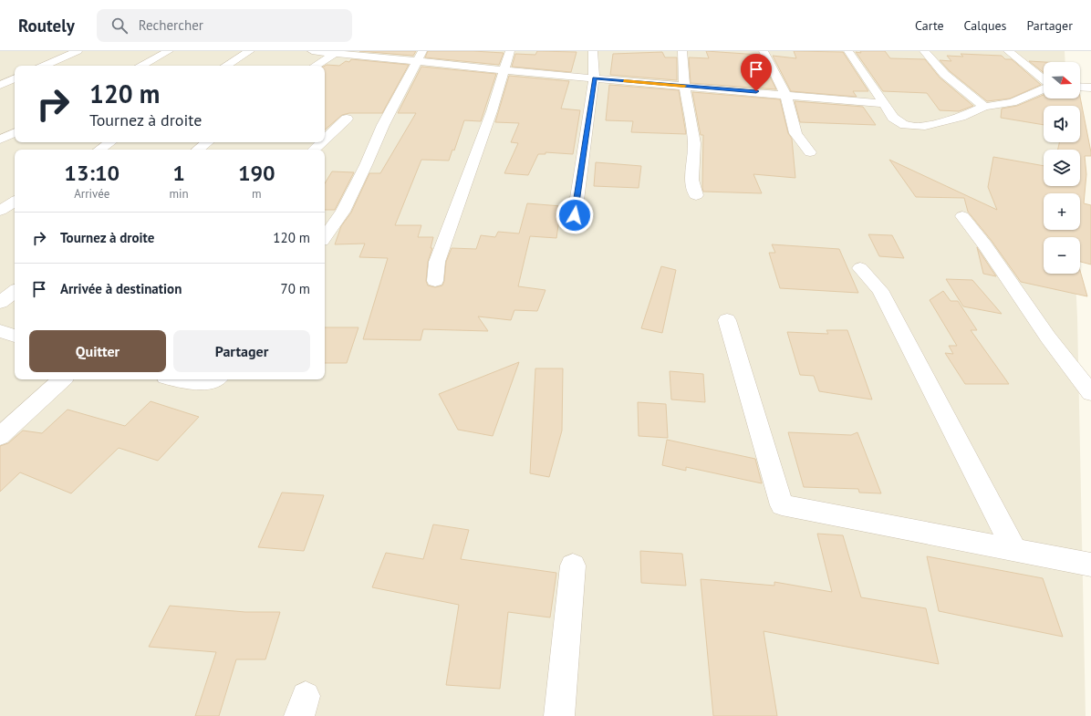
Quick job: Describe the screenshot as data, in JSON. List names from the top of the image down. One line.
{"north":"right","page":{"header":"Routely","search":"Rechercher","nav":["Carte","Calques","Partager"],"map_buttons":["+","−"],"turn":["120 m","Tournez à droite"],"eta":["13:10","Arrivée","1","min","190","m"],"list":[{"name":"Tournez à droite","value":"120 m"},{"name":"Arrivée à destination","value":"70 m"}],"buttons":["Quitter","Partager"]}}
